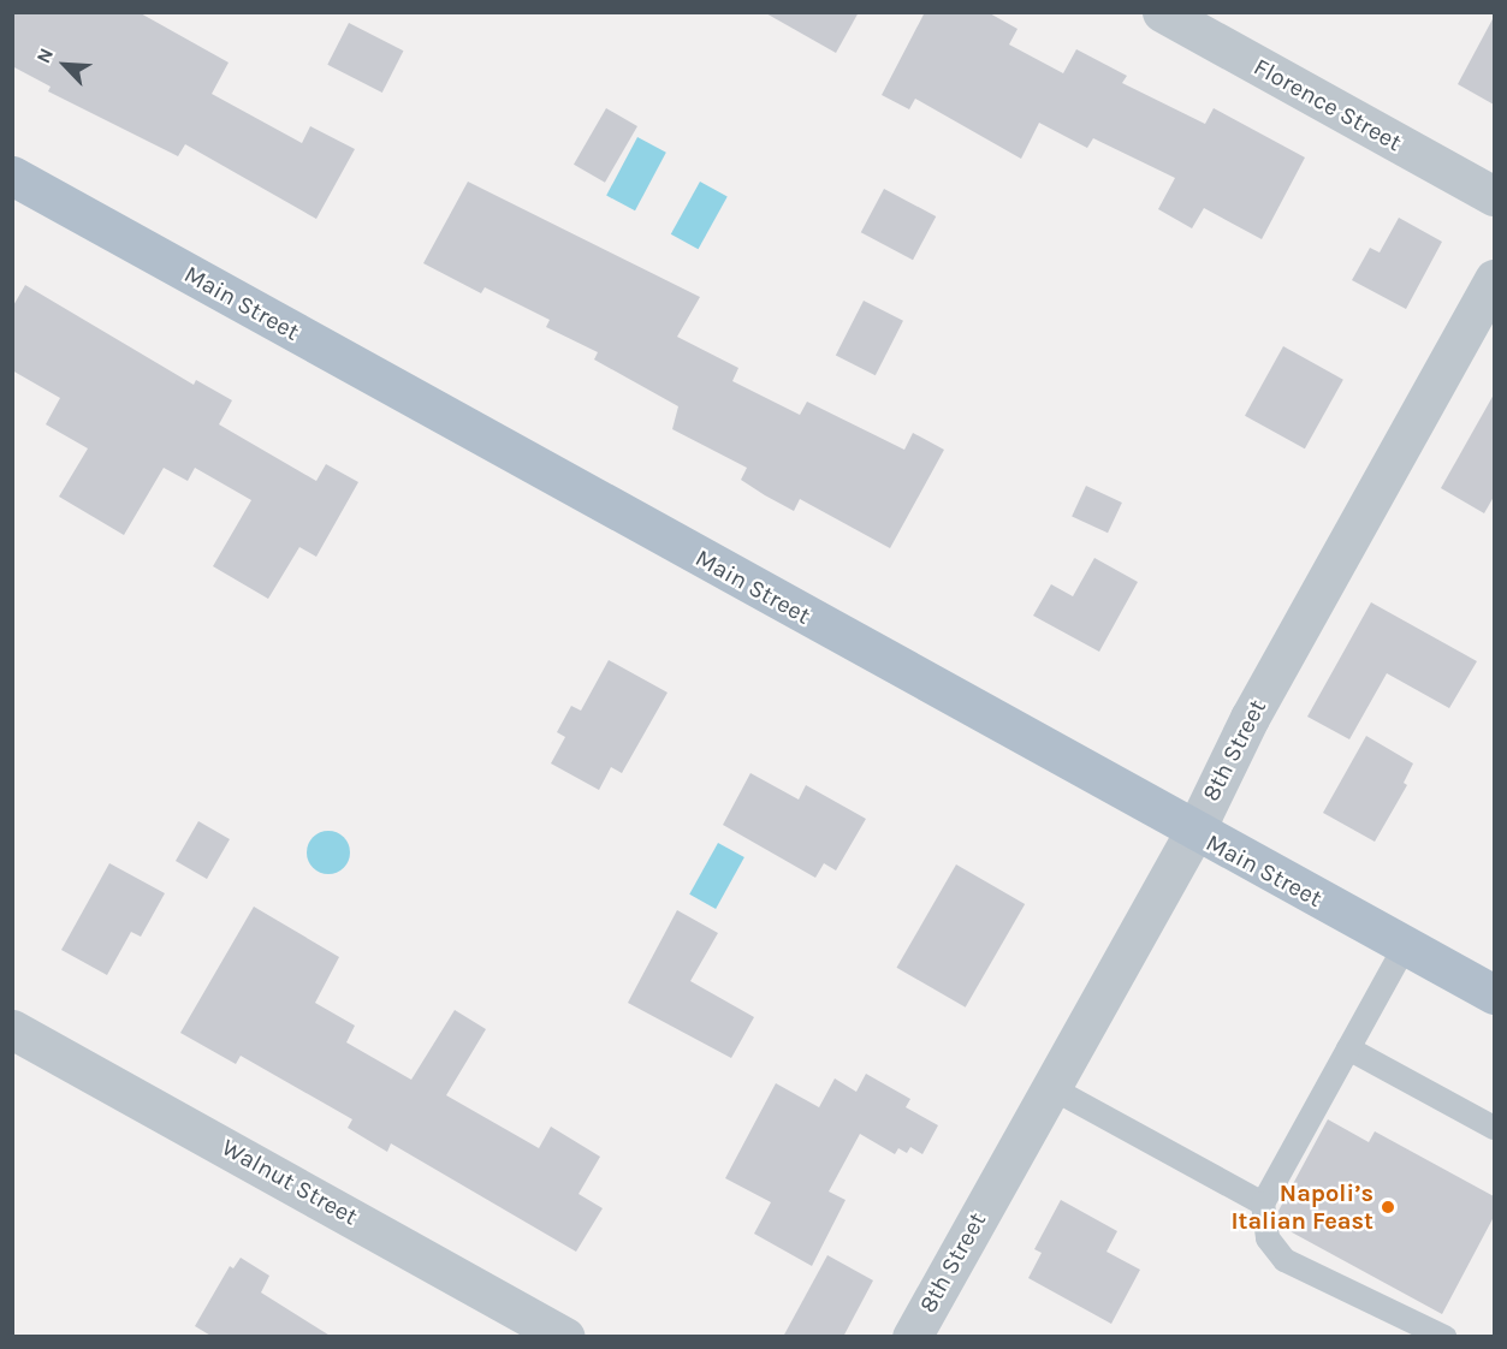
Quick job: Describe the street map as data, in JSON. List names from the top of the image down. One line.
{"streets":{"main road":["Main Street"],"street":["Florence Street","8th Street","Walnut Street"]},"crossings":[["Main Street","8th Street"]],"places":["Napoli’s Italian Feast"],"north":"top left"}
